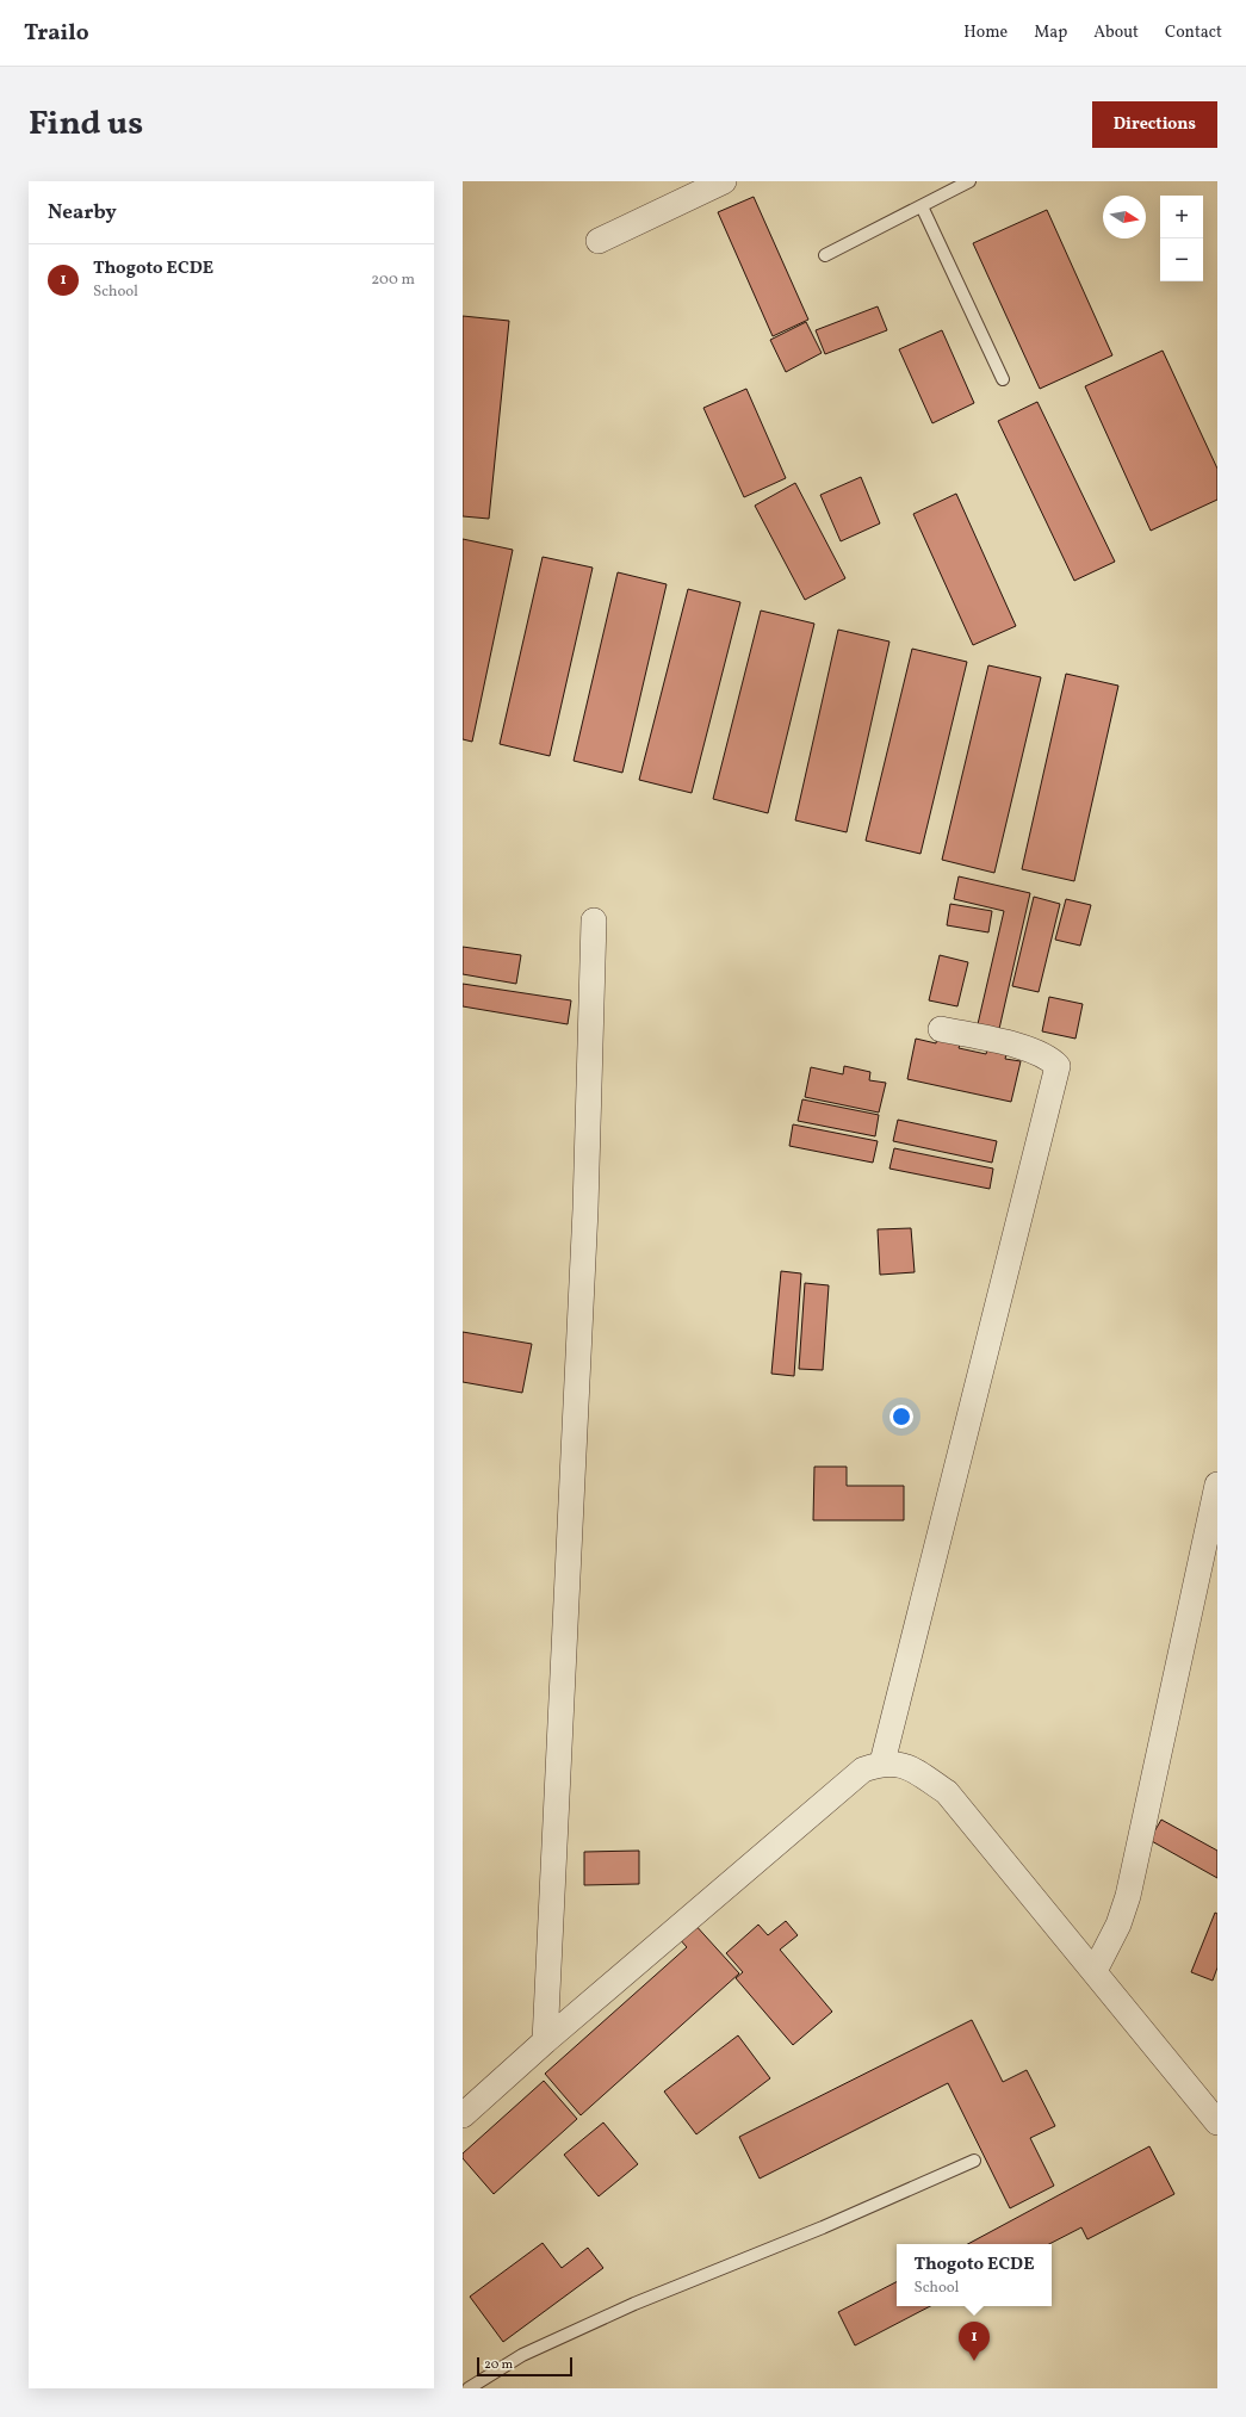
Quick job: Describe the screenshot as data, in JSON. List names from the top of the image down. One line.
{"scale_bar":"20 m","north":"right","page":{"header":"Trailo","nav":["Home","Map","About","Contact"],"title":"Find us","buttons":"Directions","heading":"Nearby","map_buttons":["+","−"],"list":[{"mark":"1","name":"Thogoto ECDE","note":"School","value":"200 m"}],"popup":["Thogoto ECDE","School"],"pins":"1","scale":"20 m"}}
